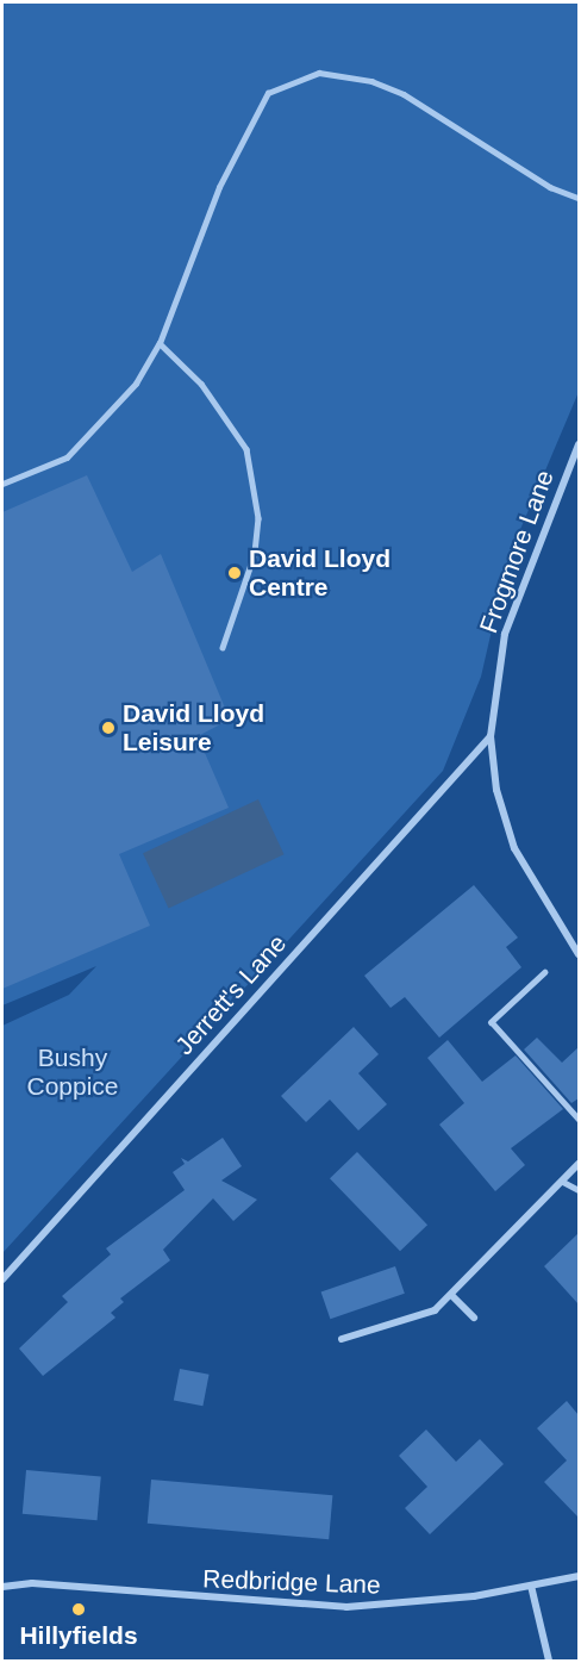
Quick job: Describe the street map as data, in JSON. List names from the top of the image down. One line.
{"streets":{"street":["Frogmore Lane","Jerrett's Lane","Redbridge Lane"]},"crossings":[["Frogmore Lane","Jerrett's Lane"]],"parks":["Bushy Coppice"],"places":["David Lloyd Centre","David Lloyd Leisure","Hillyfields"]}
